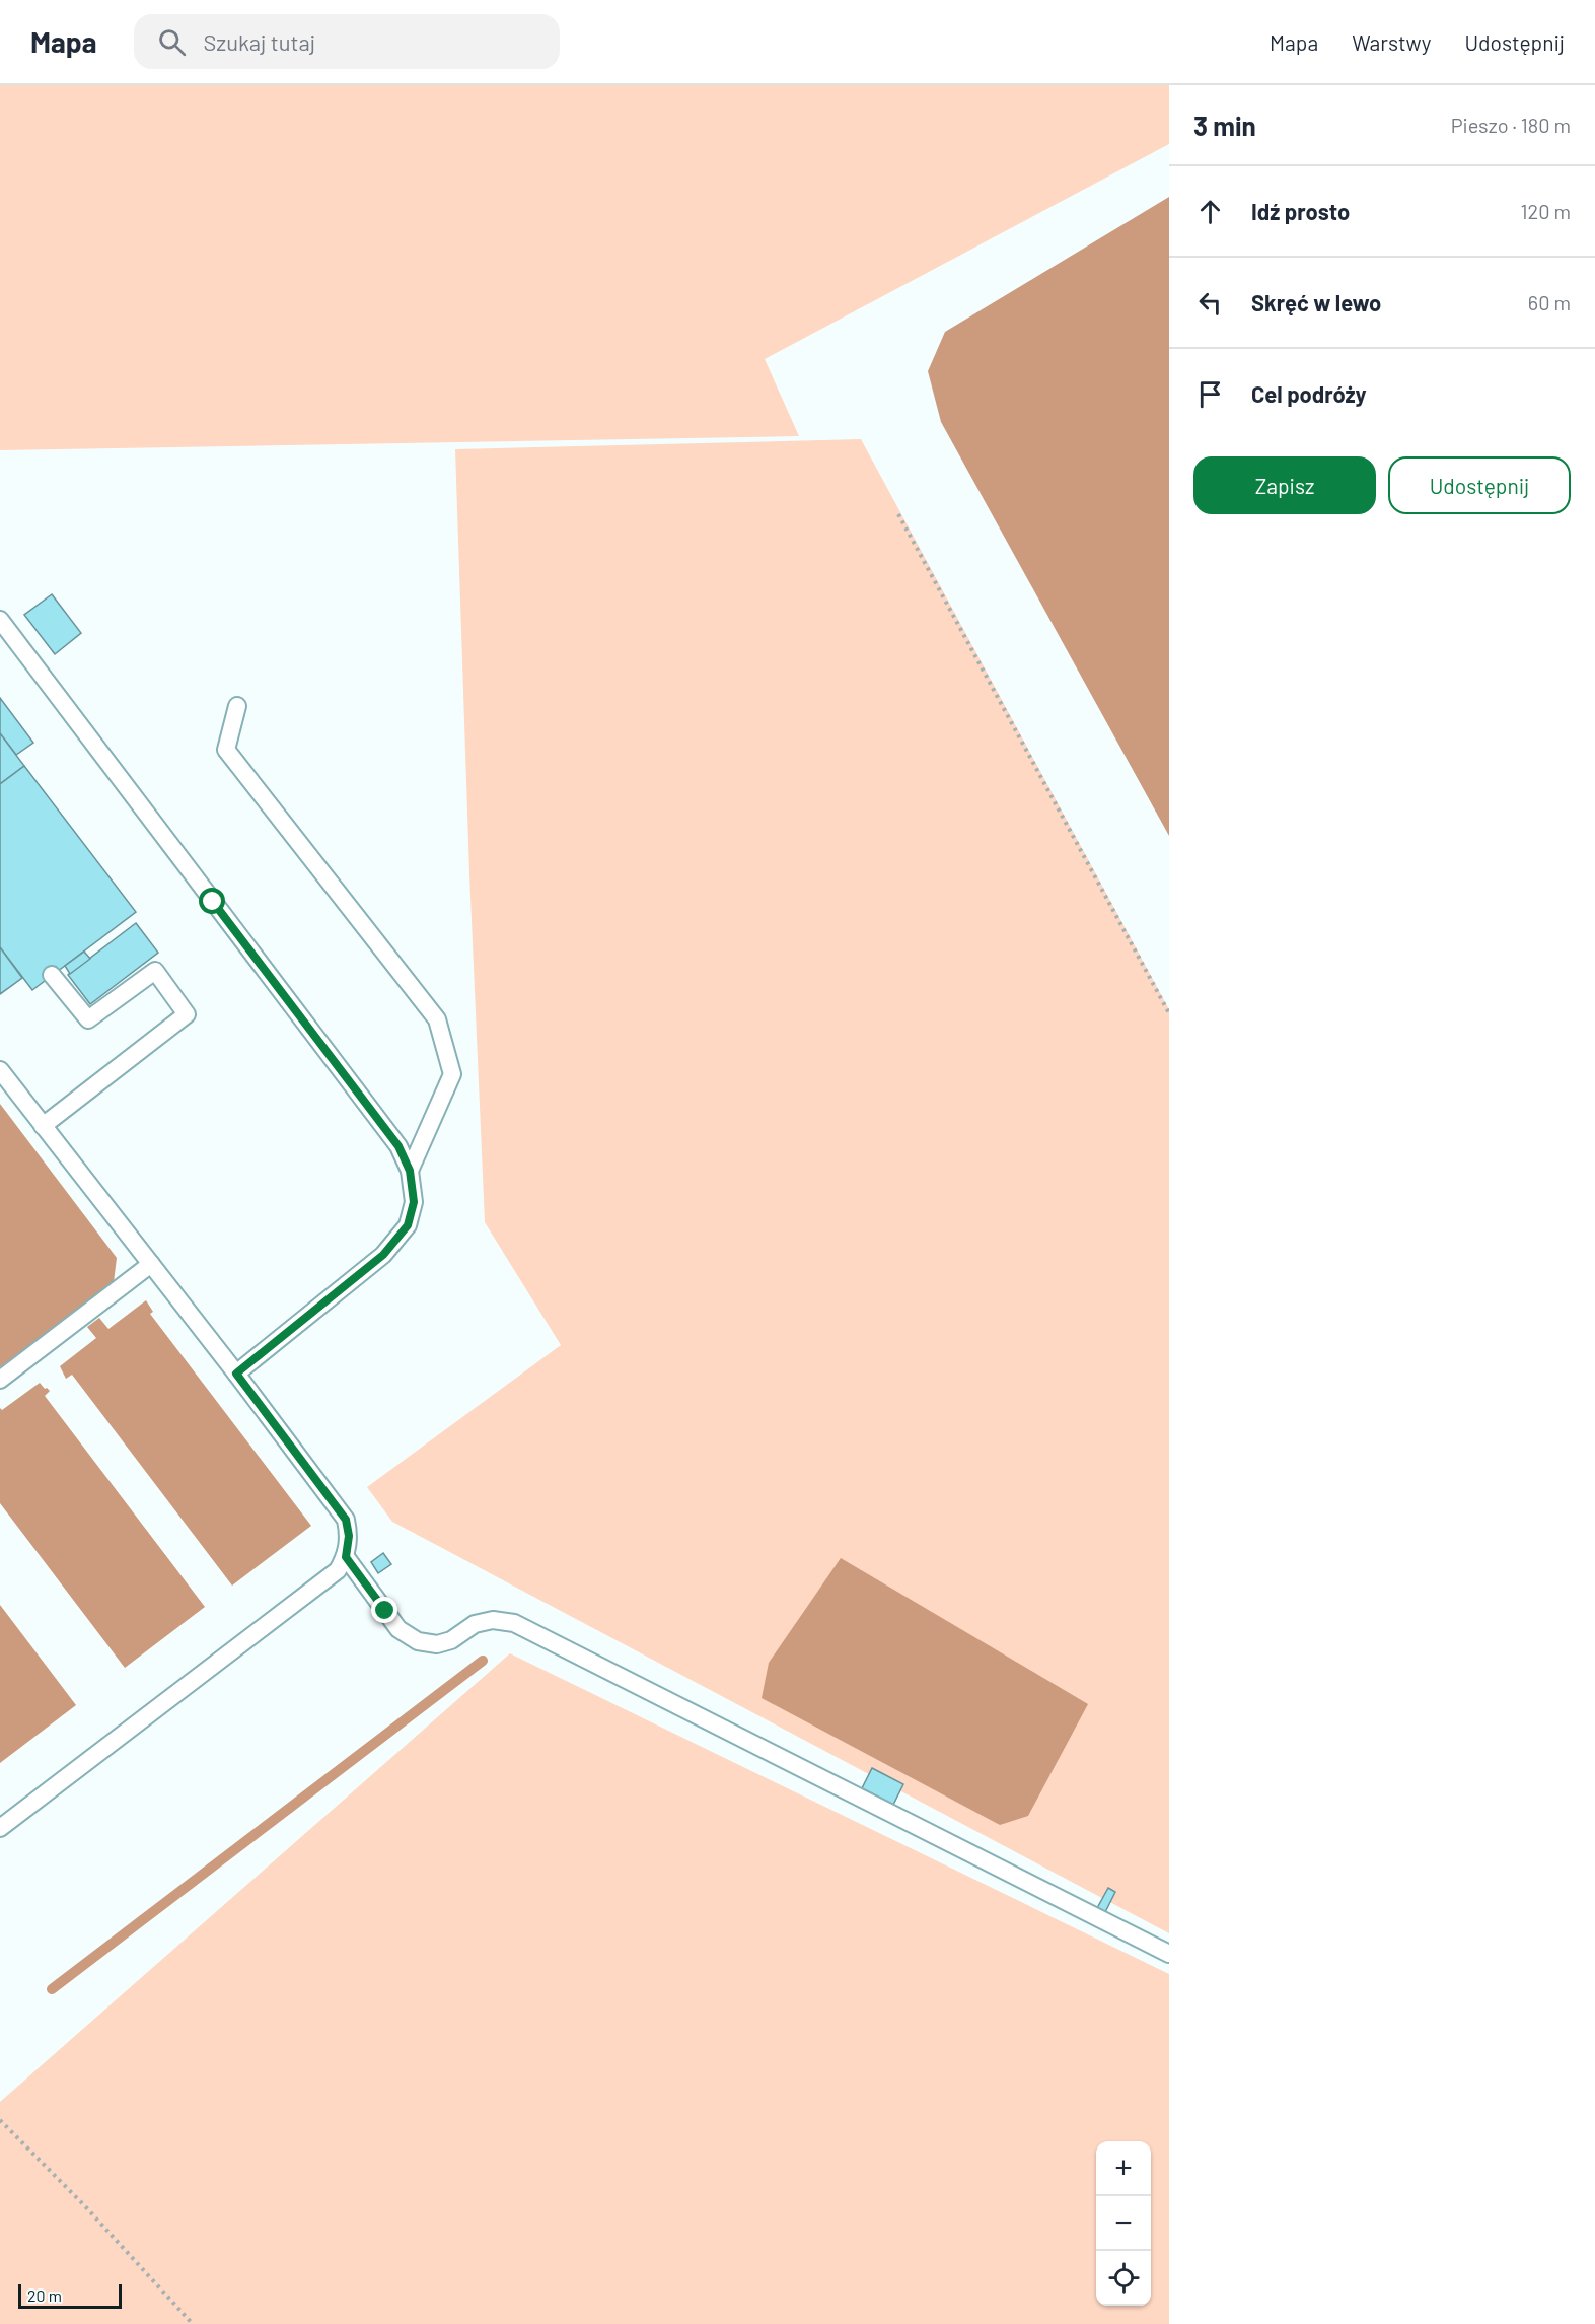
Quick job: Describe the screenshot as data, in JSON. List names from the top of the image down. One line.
{"scale_bar":"20 m","page":{"header":"Mapa","search":"Szukaj tutaj","nav":["Mapa","Warstwy","Udostępnij"],"heading":["3 min","Pieszo · 180 m"],"list":[["Idź prosto","120 m"],["Skręć w lewo","60 m"],"Cel podróży"],"buttons":["Zapisz","Udostępnij"],"map_buttons":["+","−"],"scale":"20 m"}}
